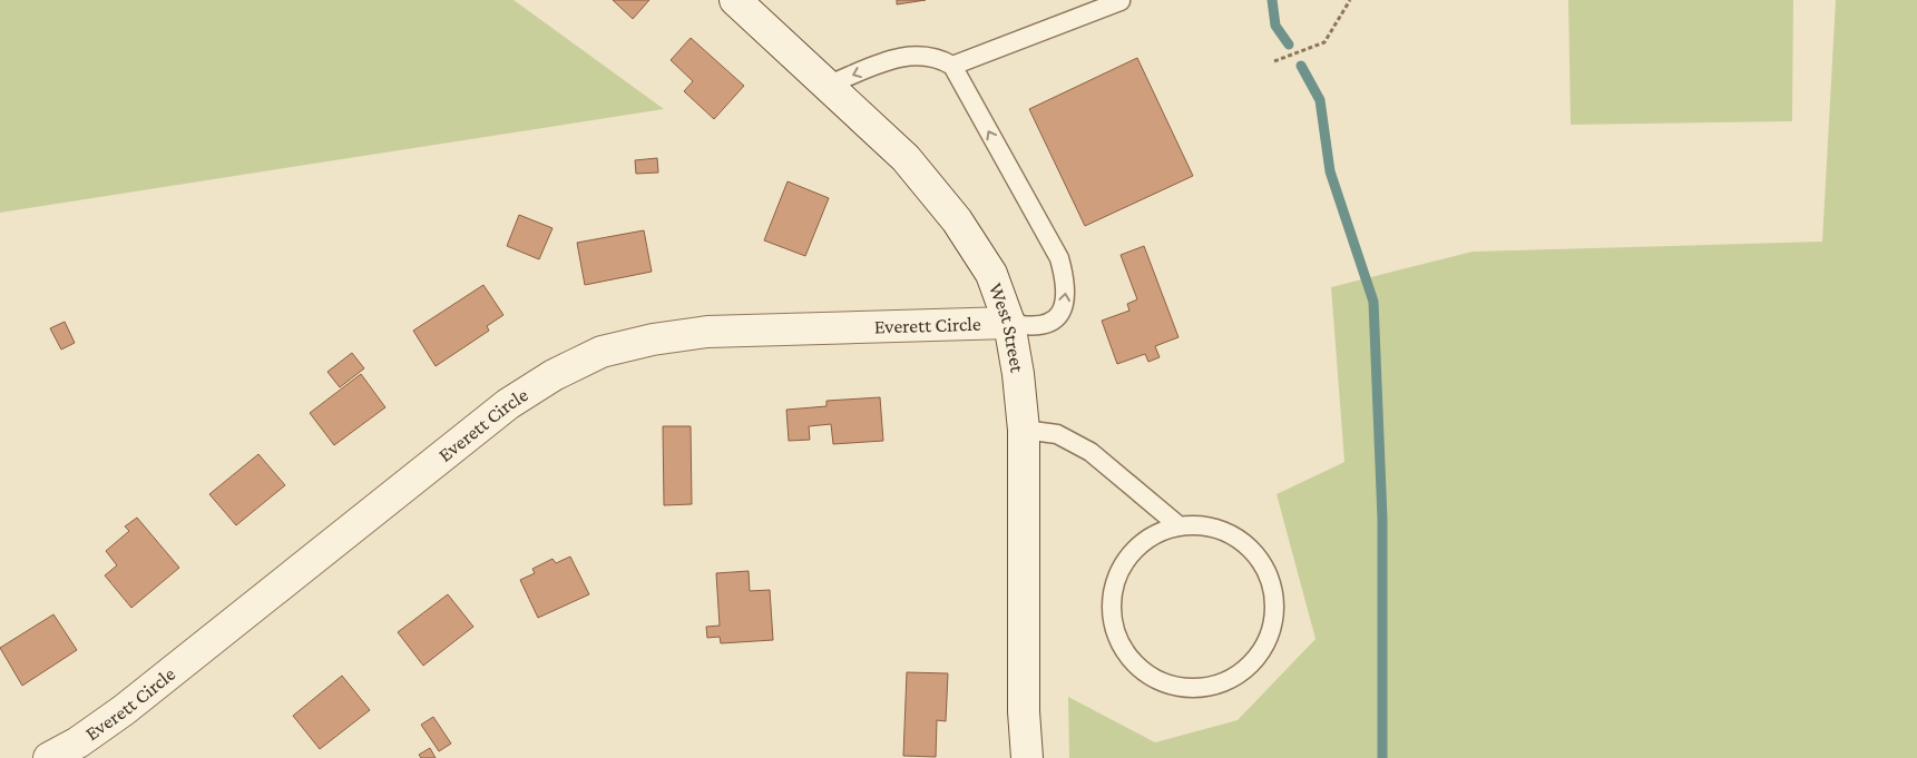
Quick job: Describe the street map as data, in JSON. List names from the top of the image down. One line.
{"streets":{"street":["Everett Circle","West Street"]},"crossings":[["Everett Circle","West Street"]]}
